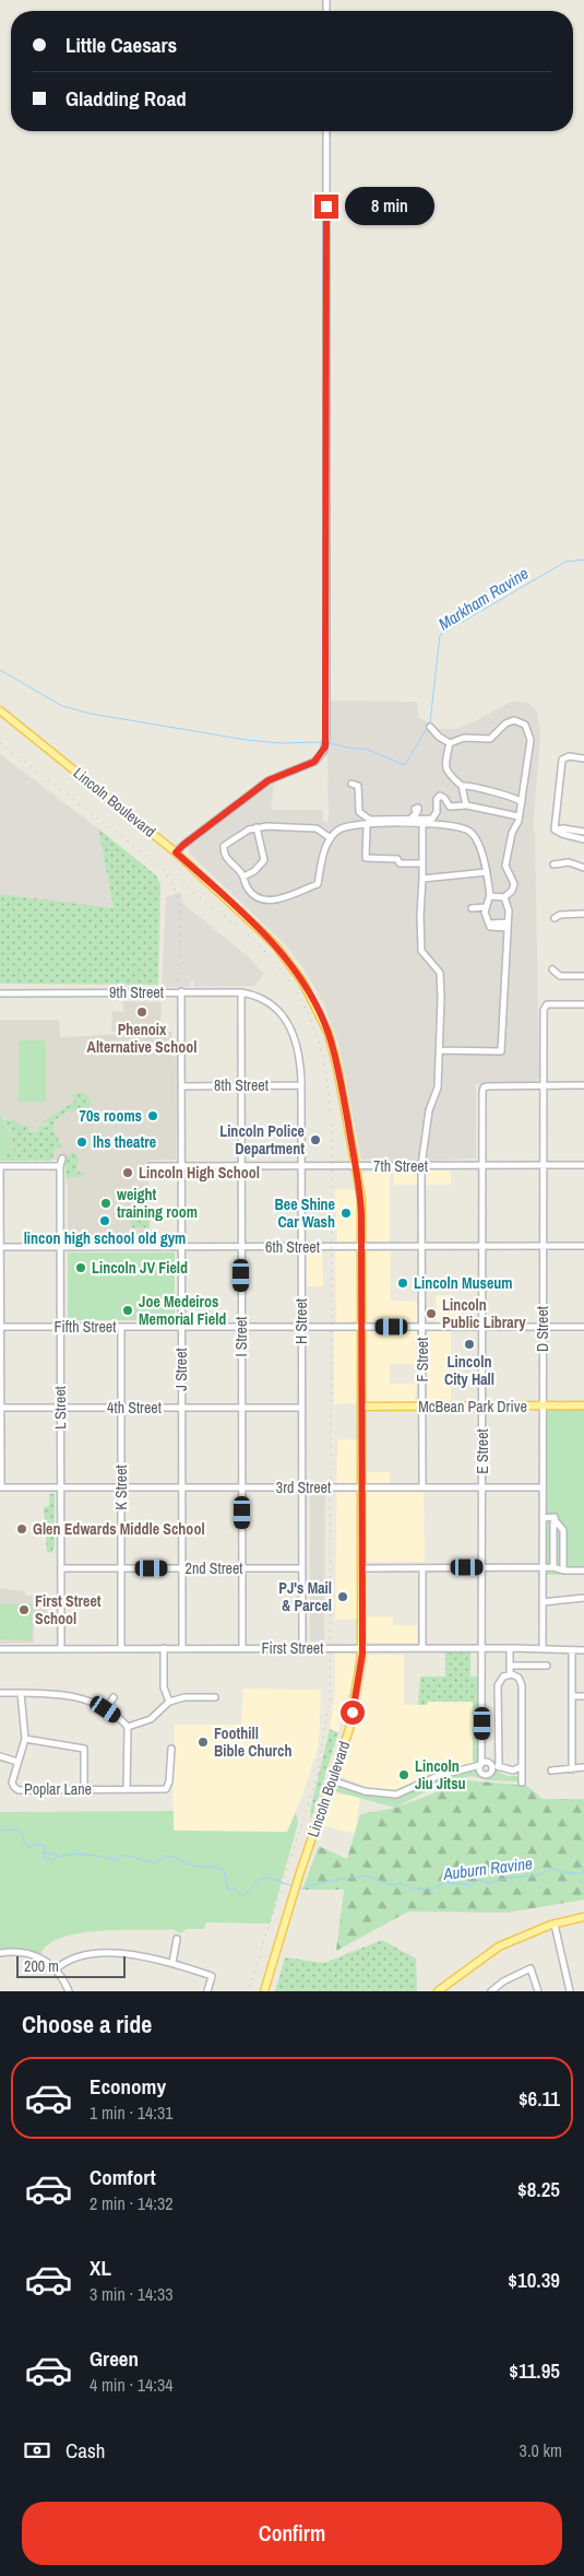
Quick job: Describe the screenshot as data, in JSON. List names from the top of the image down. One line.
{"streets":{"main road":["Lincoln Boulevard","McBean Park Drive"],"street":["9th Street","8th Street","7th Street","6th Street","H Street","Fifth Street","D Street","I Street","F Street","J Street","L Street","4th Street","E Street","K Street","3rd Street","2nd Street","First Street","Poplar Lane"]},"crossings":[["Lincoln Boulevard","7th Street"],["Lincoln Boulevard","6th Street"],["Lincoln Boulevard","Fifth Street"],["Lincoln Boulevard","McBean Park Drive"],["Lincoln Boulevard","3rd Street"],["Lincoln Boulevard","First Street"],["9th Street","H Street"],["9th Street","I Street"],["9th Street","J Street"],["8th Street","H Street"],["8th Street","I Street"],["8th Street","J Street"],["7th Street","H Street"],["7th Street","D Street"],["7th Street","I Street"],["7th Street","F Street"],["7th Street","J Street"],["7th Street","E Street"],["6th Street","H Street"],["6th Street","D Street"],["6th Street","I Street"],["6th Street","F Street"],["6th Street","J Street"],["6th Street","L Street"],["6th Street","E Street"],["H Street","Fifth Street"],["H Street","4th Street"],["H Street","3rd Street"],["H Street","2nd Street"],["H Street","First Street"],["Fifth Street","D Street"],["Fifth Street","I Street"],["Fifth Street","F Street"],["Fifth Street","J Street"],["Fifth Street","L Street"],["Fifth Street","E Street"],["Fifth Street","K Street"],["D Street","McBean Park Drive"],["D Street","E Street"],["D Street","3rd Street"],["D Street","First Street"],["I Street","4th Street"],["I Street","3rd Street"],["I Street","2nd Street"],["I Street","First Street"],["F Street","McBean Park Drive"],["F Street","3rd Street"],["J Street","4th Street"],["J Street","3rd Street"],["J Street","2nd Street"],["J Street","First Street"],["McBean Park Drive","E Street"],["L Street","4th Street"],["L Street","3rd Street"],["L Street","2nd Street"],["L Street","First Street"],["4th Street","K Street"],["E Street","3rd Street"],["E Street","First Street"],["K Street","3rd Street"],["K Street","2nd Street"],["K Street","First Street"]],"water":["Markham Ravine","Auburn Ravine"],"places":["Phenoix Alternative School","70s rooms","Lincoln Police Department","lhs theatre","Lincoln High School","weight training room","Bee Shine Car Wash","lincon high school old gym","Lincoln JV Field","Lincoln Museum","Joe Medeiros Memorial Field","Lincoln Public Library","Lincoln City Hall","Glen Edwards Middle School","PJ's Mail & Parcel","First Street School","Foothill Bible Church","Lincoln Jiu Jitsu"],"scale_bar":"200 m","page":{"banner":["Little Caesars","Gladding Road"],"bubble":"8 min","scale":"200 m","heading":"Choose a ride","list":[{"name":"Economy","note":"1 min · 14:31","value":"$6.11"},{"name":"Comfort","note":"2 min · 14:32","value":"$8.25"},{"name":"XL","note":"3 min · 14:33","value":"$10.39"},{"name":"Green","note":"4 min · 14:34","value":"$11.95"}],"pay":["Cash","3.0 km"],"buttons":"Confirm"}}
